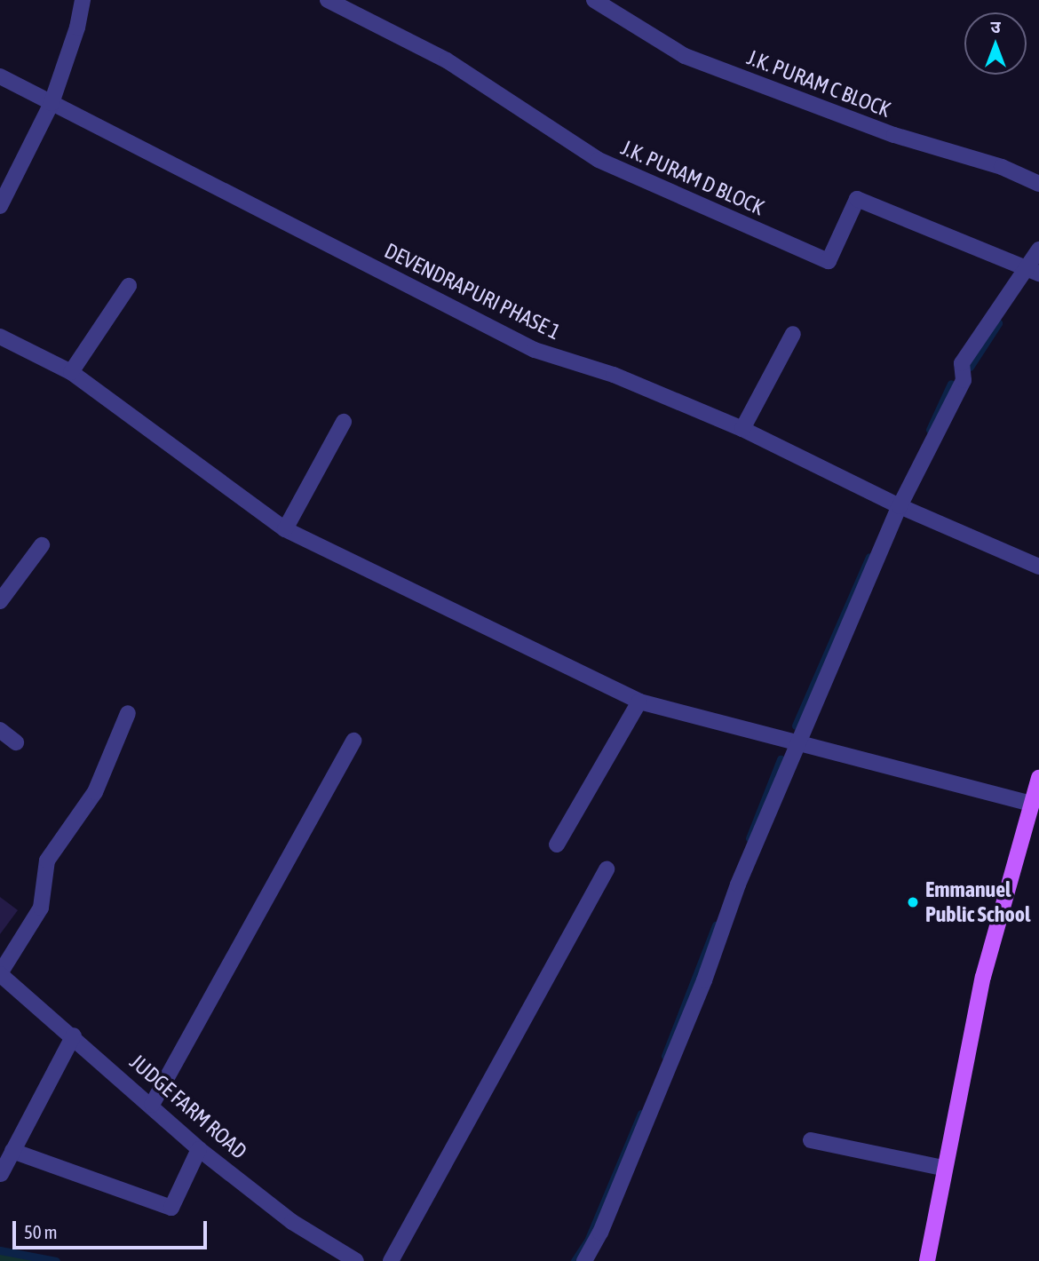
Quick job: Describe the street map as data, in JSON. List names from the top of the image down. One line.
{"streets":{"street":["J.K. PURAM C BLOCK","J.K. PURAM D BLOCK","DEVENDRAPURI PHASE 1","JUDGE FARM ROAD"]},"places":["Emmanuel Public School"],"scale_bar":"50 m","north":"top"}
